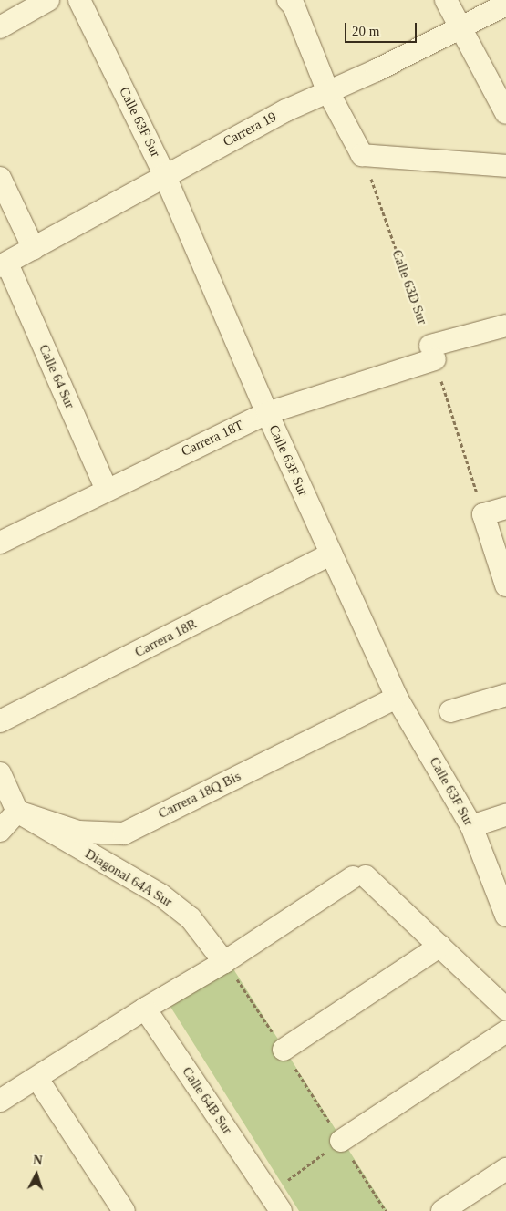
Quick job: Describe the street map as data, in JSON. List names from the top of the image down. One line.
{"streets":{"street":["Calle 63F Sur","Carrera 19","Calle 64 Sur","Carrera 18T","Carrera 18R","Carrera 18Q Bis","Diagonal 64A Sur","Calle 64B Sur"],"path":["Calle 63D Sur"]},"crossings":[["Calle 63F Sur","Carrera 19"],["Calle 63F Sur","Carrera 18T"],["Calle 63F Sur","Carrera 18R"],["Calle 63F Sur","Carrera 18Q Bis"],["Carrera 19","Calle 64 Sur"],["Calle 63D Sur","Carrera 18T"],["Calle 64 Sur","Carrera 18T"],["Carrera 18Q Bis","Diagonal 64A Sur"]],"scale_bar":"20 m","north":"top"}
